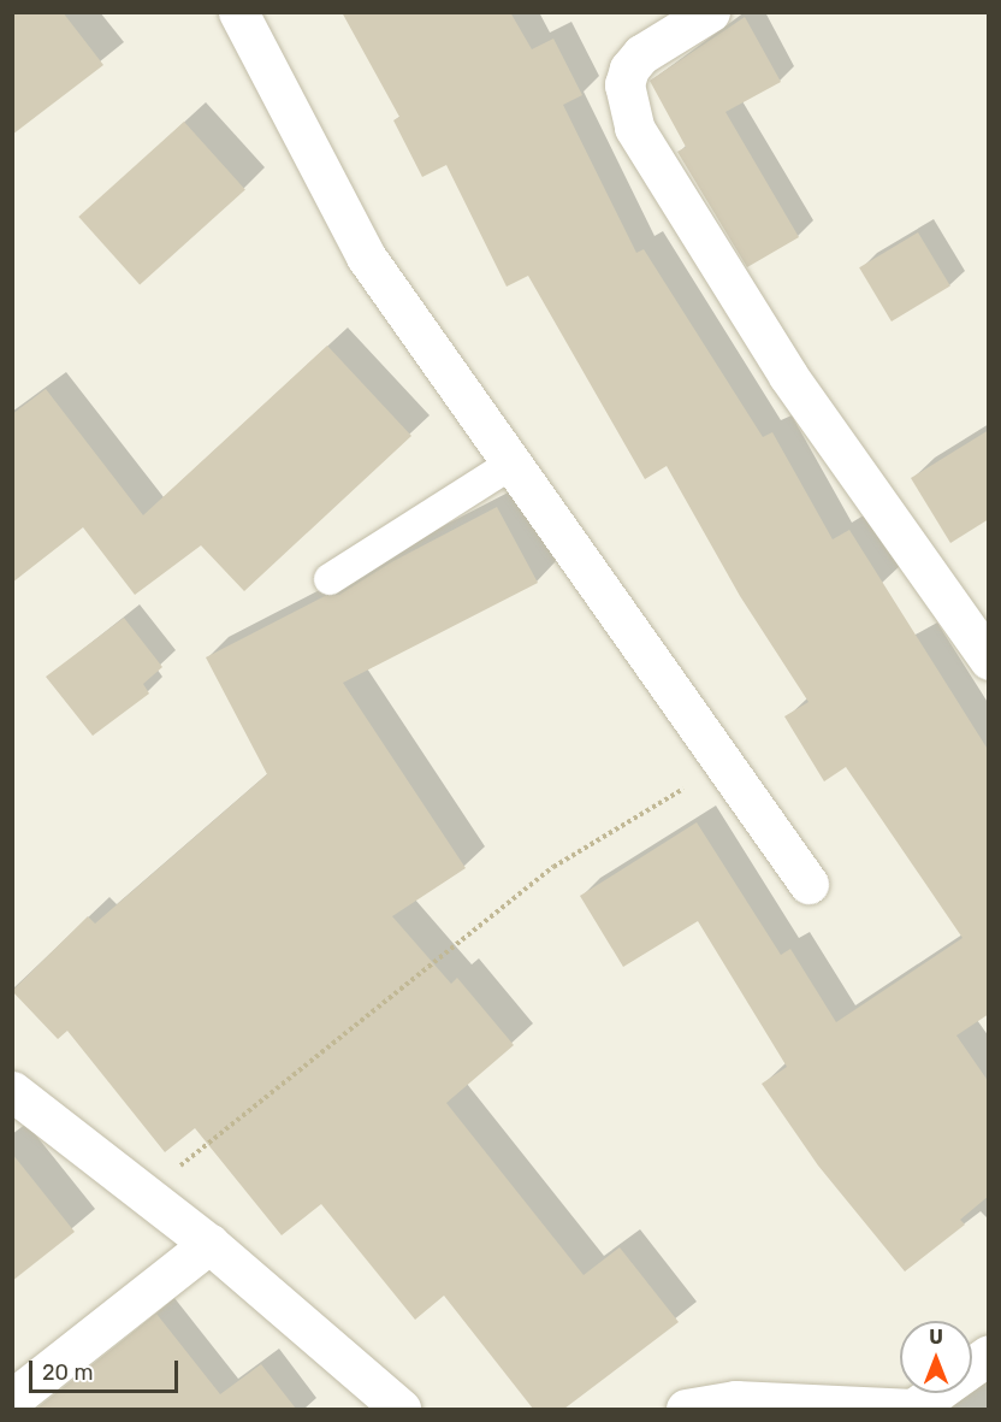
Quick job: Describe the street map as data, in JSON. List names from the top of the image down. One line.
{"scale_bar":"20 m","north":"top"}
